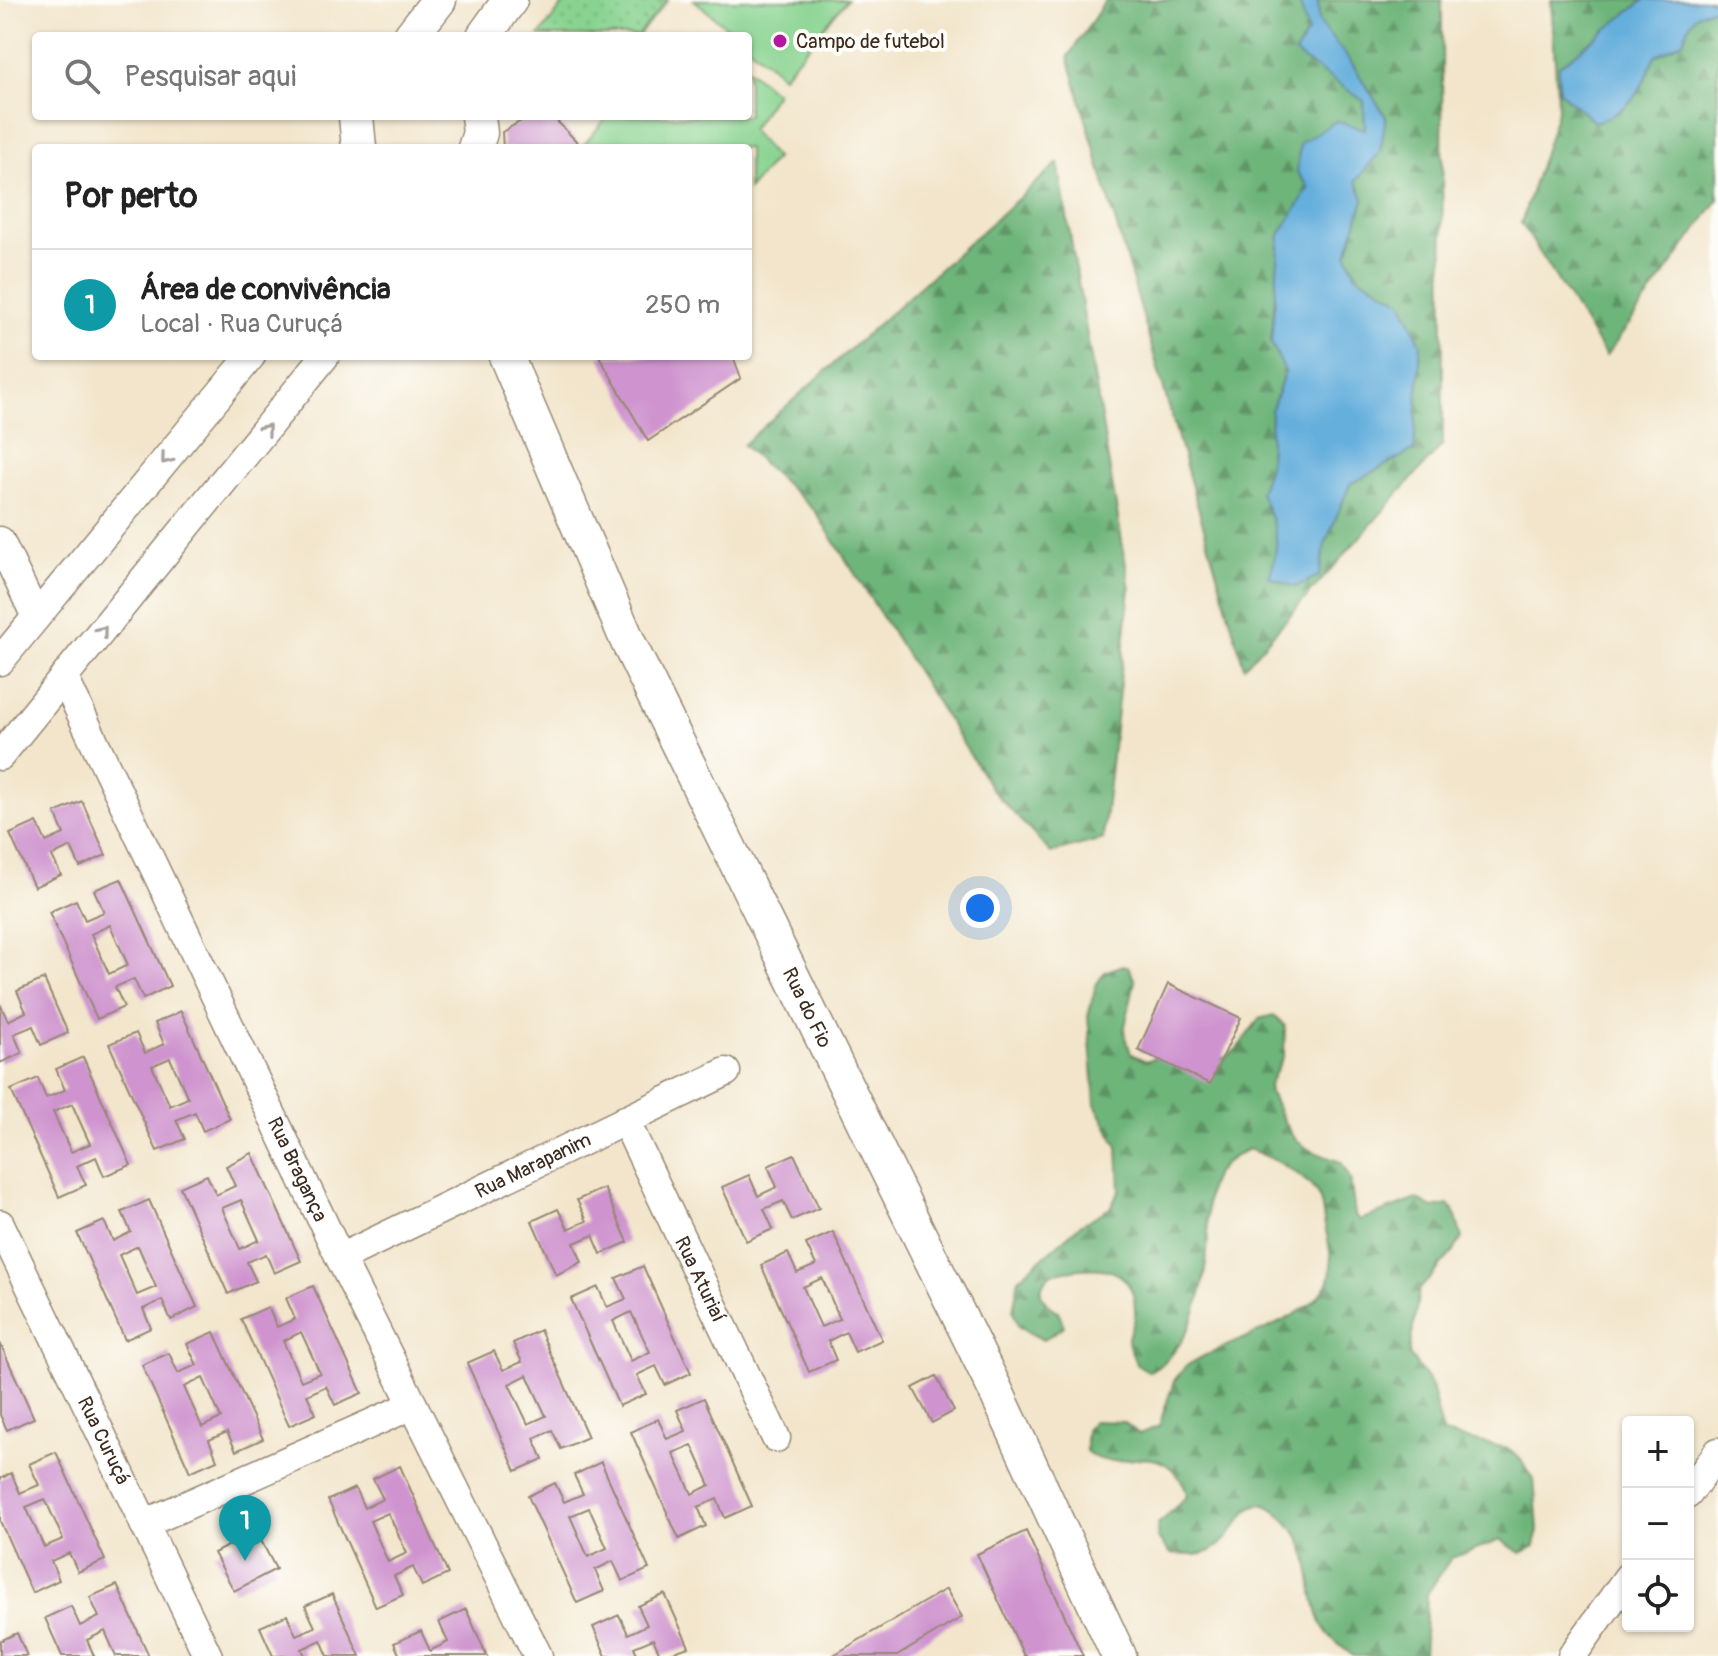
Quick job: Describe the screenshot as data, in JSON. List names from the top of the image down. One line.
{"streets":{"street":["Rua do Fio","Rua Marapanim","Rua Bragança","Rua Aturiaí","Rua Curuçá"]},"crossings":[["Rua Marapanim","Rua Bragança"],["Rua Marapanim","Rua Aturiaí"]],"places":["Campo de futebol"],"page":{"search":"Pesquisar aqui","heading":"Por perto","list":[{"mark":"1","name":"Área de convivência","note":"Local · Rua Curuçá","value":"250 m"}],"map_buttons":["+","−"],"pins":"1"}}
